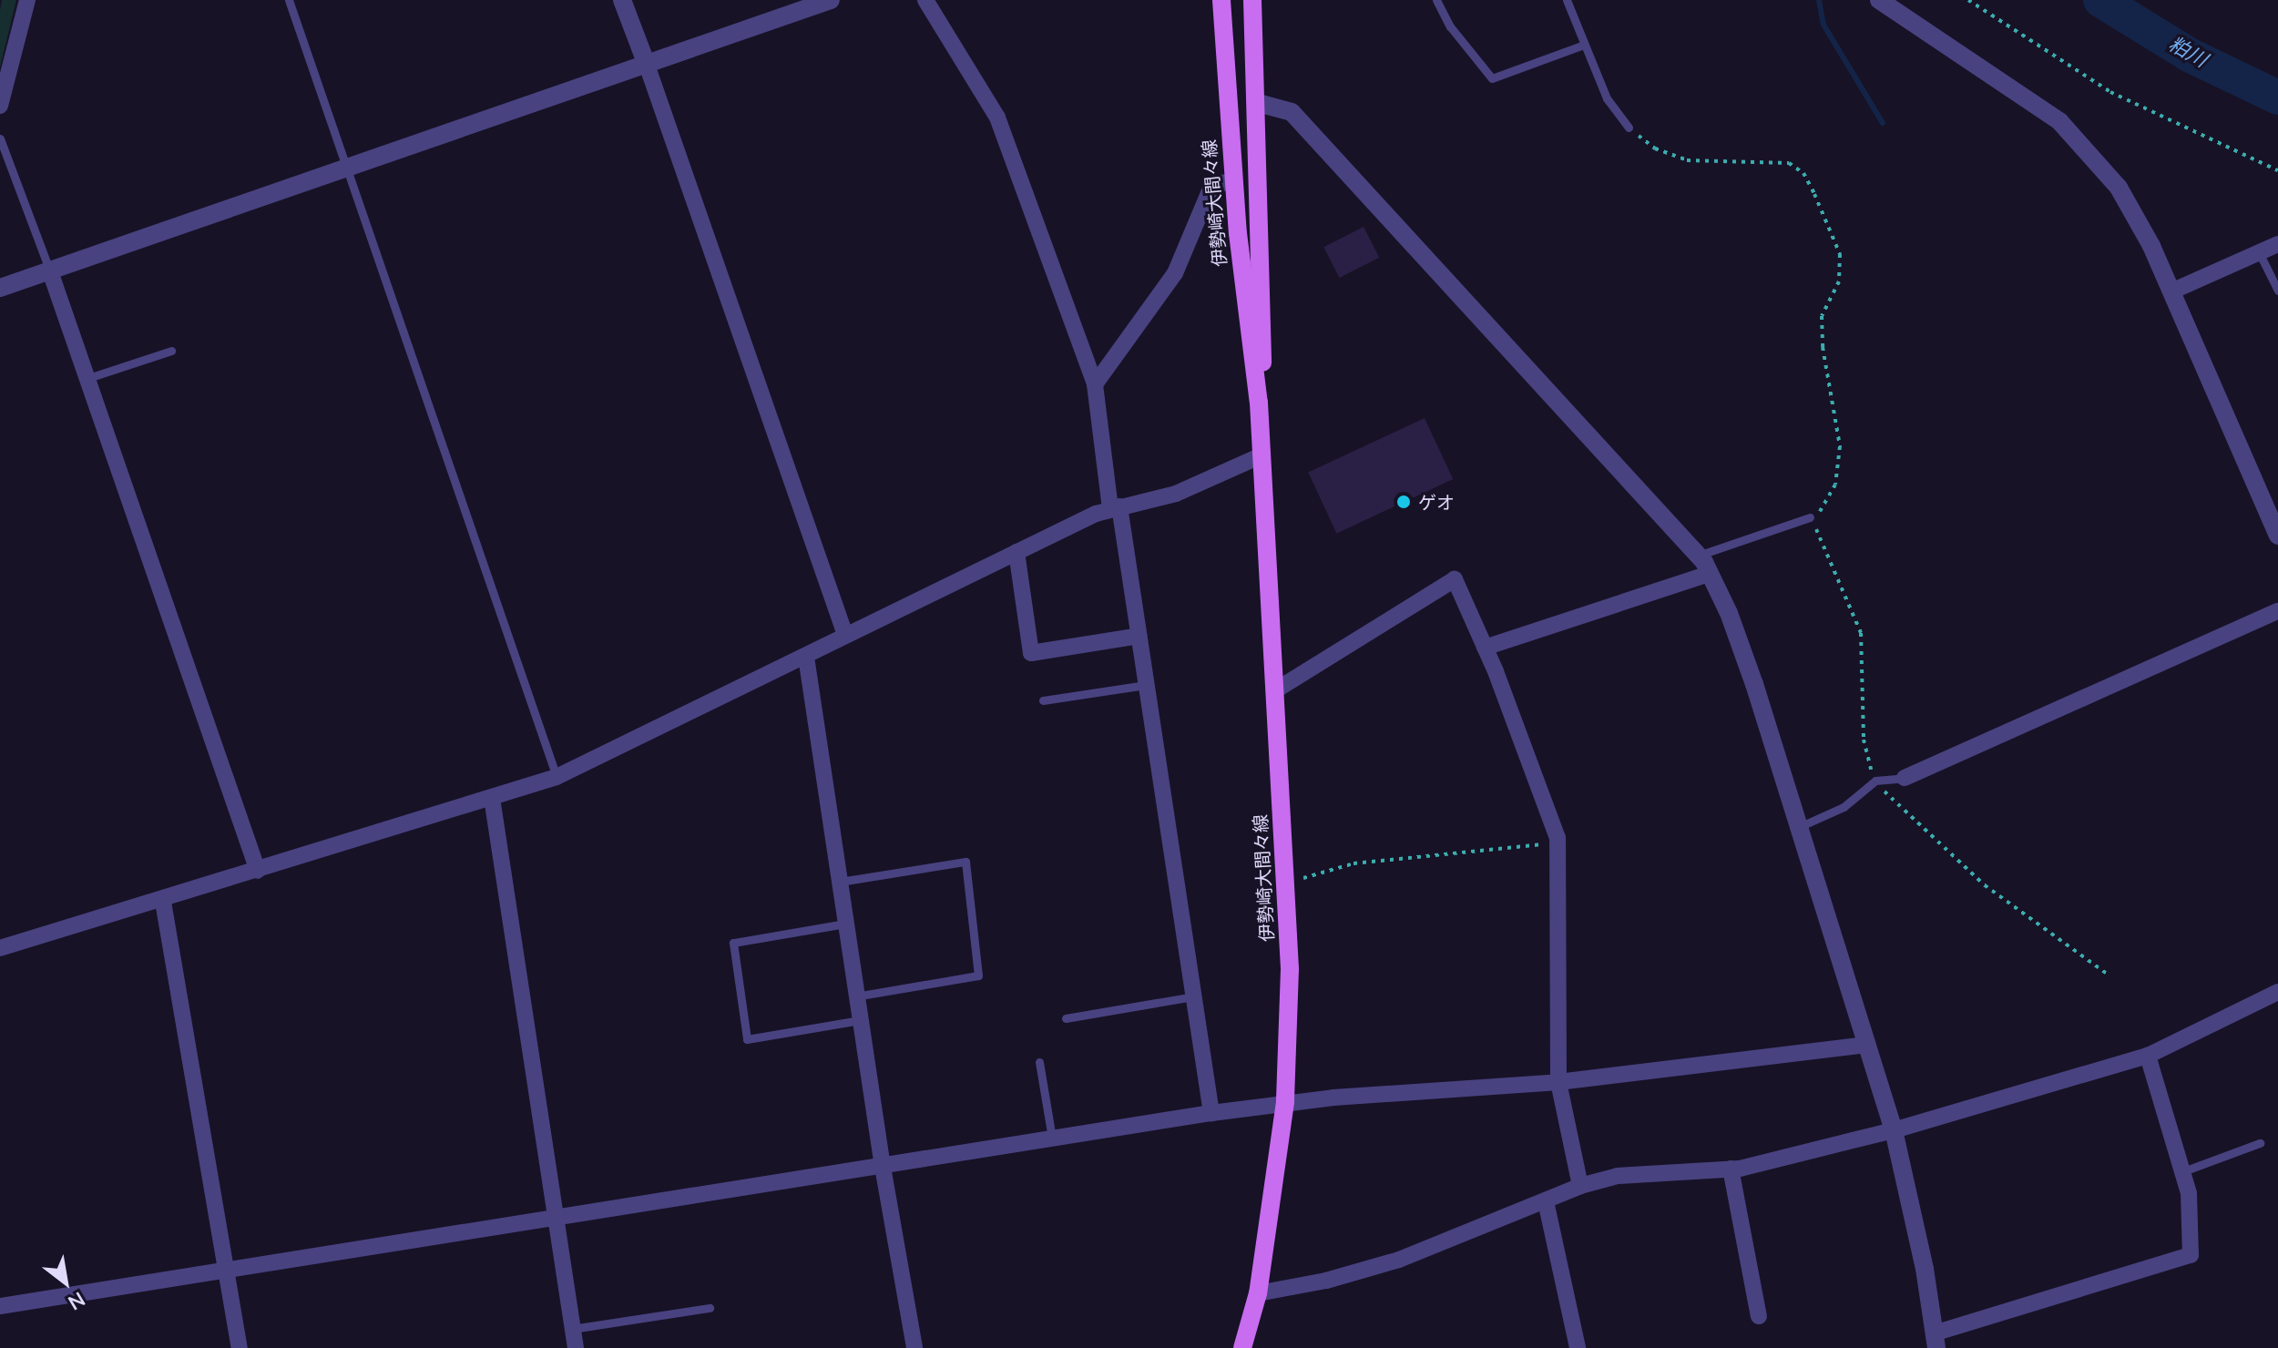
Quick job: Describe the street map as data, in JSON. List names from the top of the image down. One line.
{"streets":{"main road":["伊勢崎大間々線"]},"water":["粕川"],"places":["ゲオ"],"north":"bottom right"}
